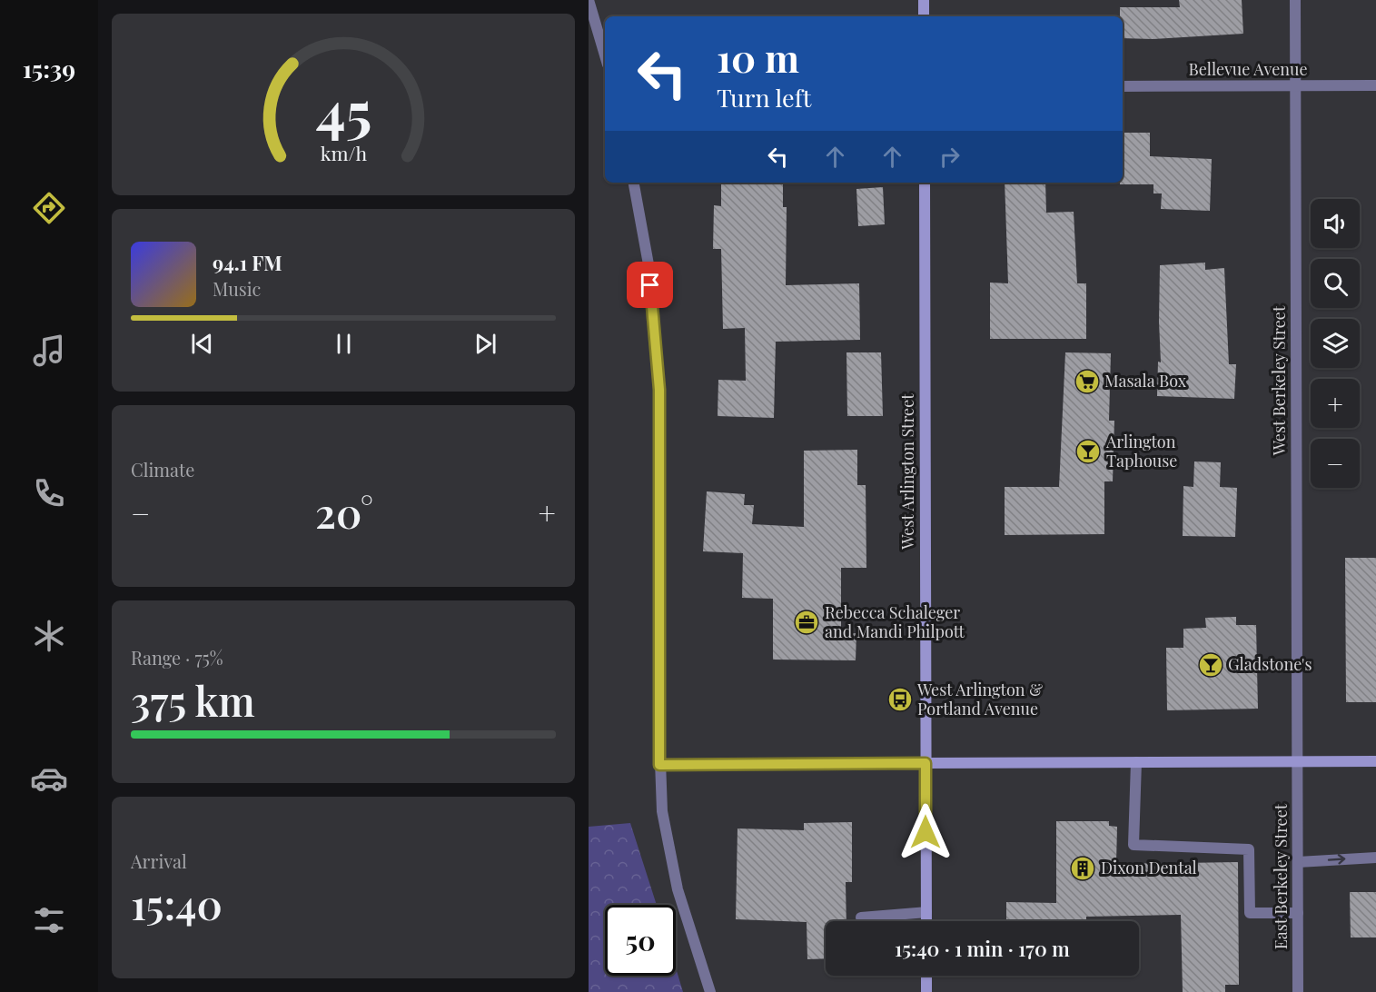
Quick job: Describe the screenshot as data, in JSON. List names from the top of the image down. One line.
{"streets":{"main road":["West Arlington Street"],"street":["Bellevue Avenue","West Berkeley Street","East Berkeley Street"]},"crossings":[["Bellevue Avenue","West Berkeley Street"],["West Berkeley Street","East Berkeley Street"]],"places":{"supermarket":["Masala Box"],"bar":["Arlington Taphouse","Gladstone's"],"office":["Rebecca Schaleger and Mandi Philpott"],"bus stop":["West Arlington & Portland Avenue"],"building":["Dixon Dental"]},"page":{"tabs":"15:39","turn":["10 m","Turn left"],"map_buttons":["+","−"],"song":["94.1 FM","Music"],"tile":["Climate",["Range · 75%","375 km"],["Arrival","15:40"]],"heat":["−","20°","+"],"limit":"50","trip":"15:40 · 1 min · 170 m","gauge":["45","km/h"]}}
